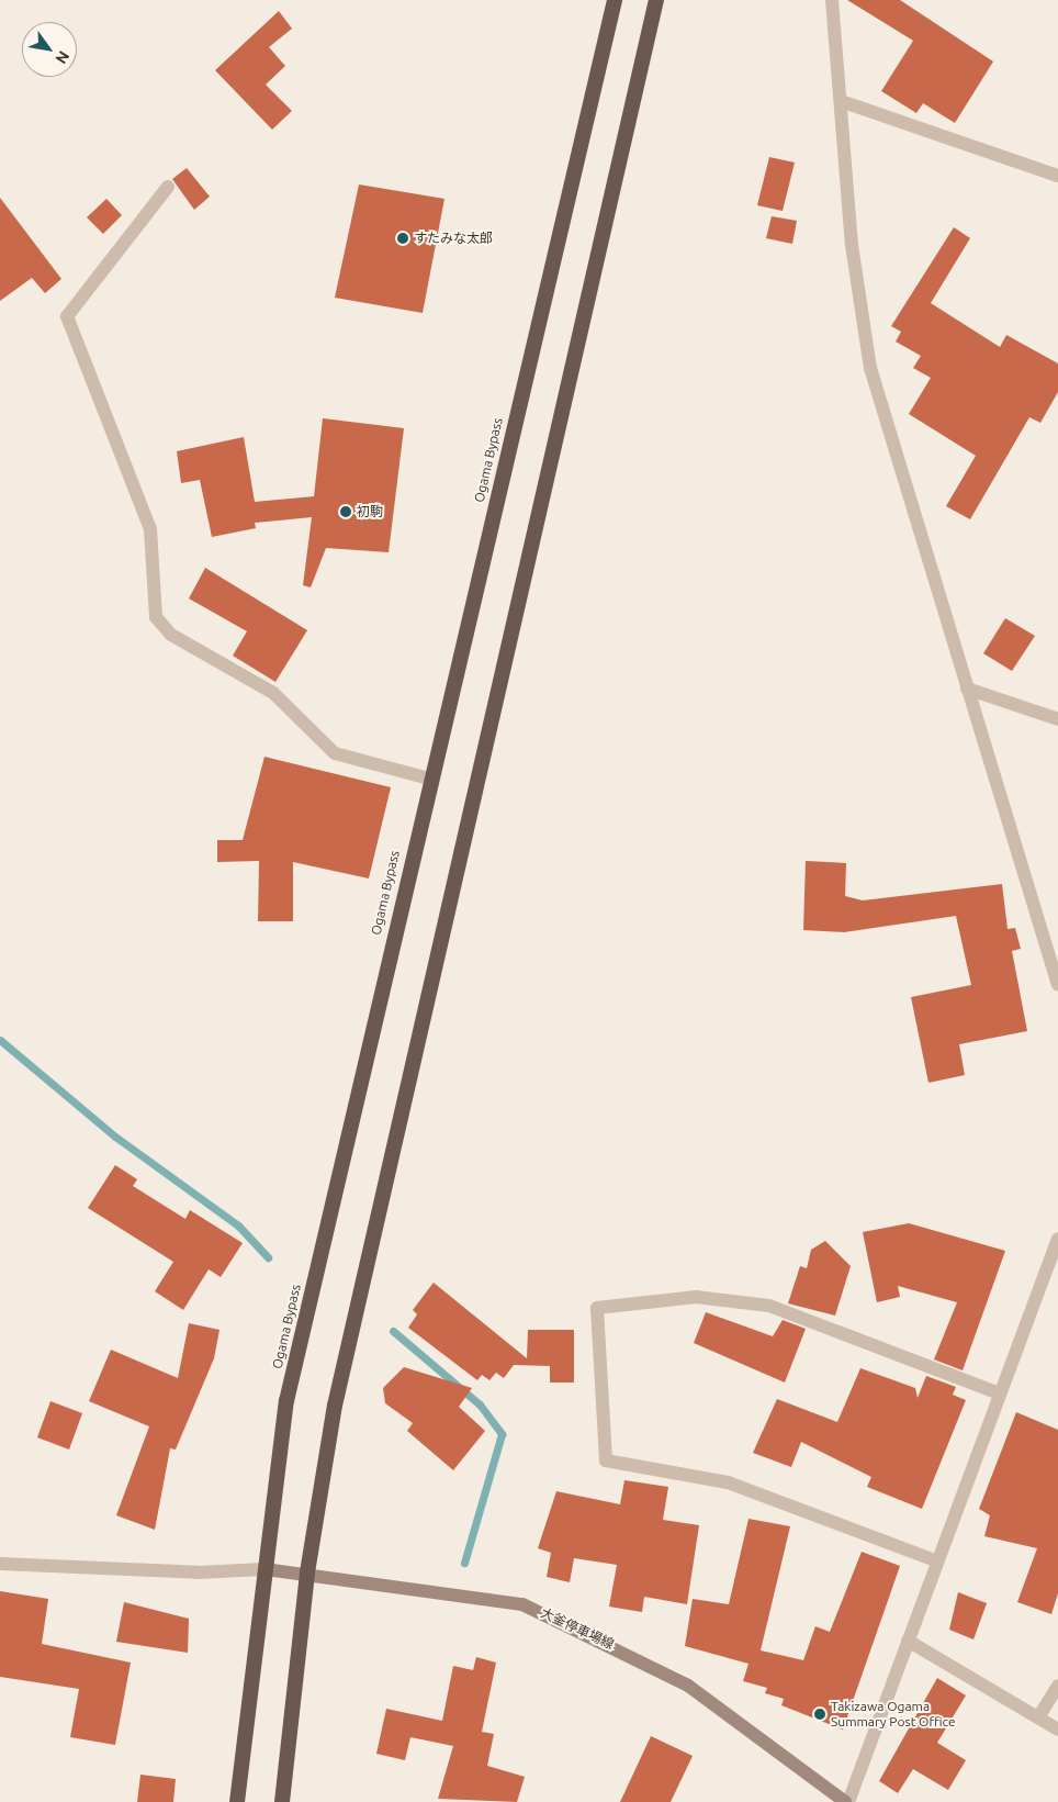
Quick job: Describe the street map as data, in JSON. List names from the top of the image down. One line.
{"streets":{"highway":["Ogama Bypass"],"main road":["大釜停車場線"]},"crossings":[["Ogama Bypass","大釜停車場線"]],"places":["すたみな太郎","初駒","Takizawa Ogama Summary Post Office"],"north":"bottom right"}
